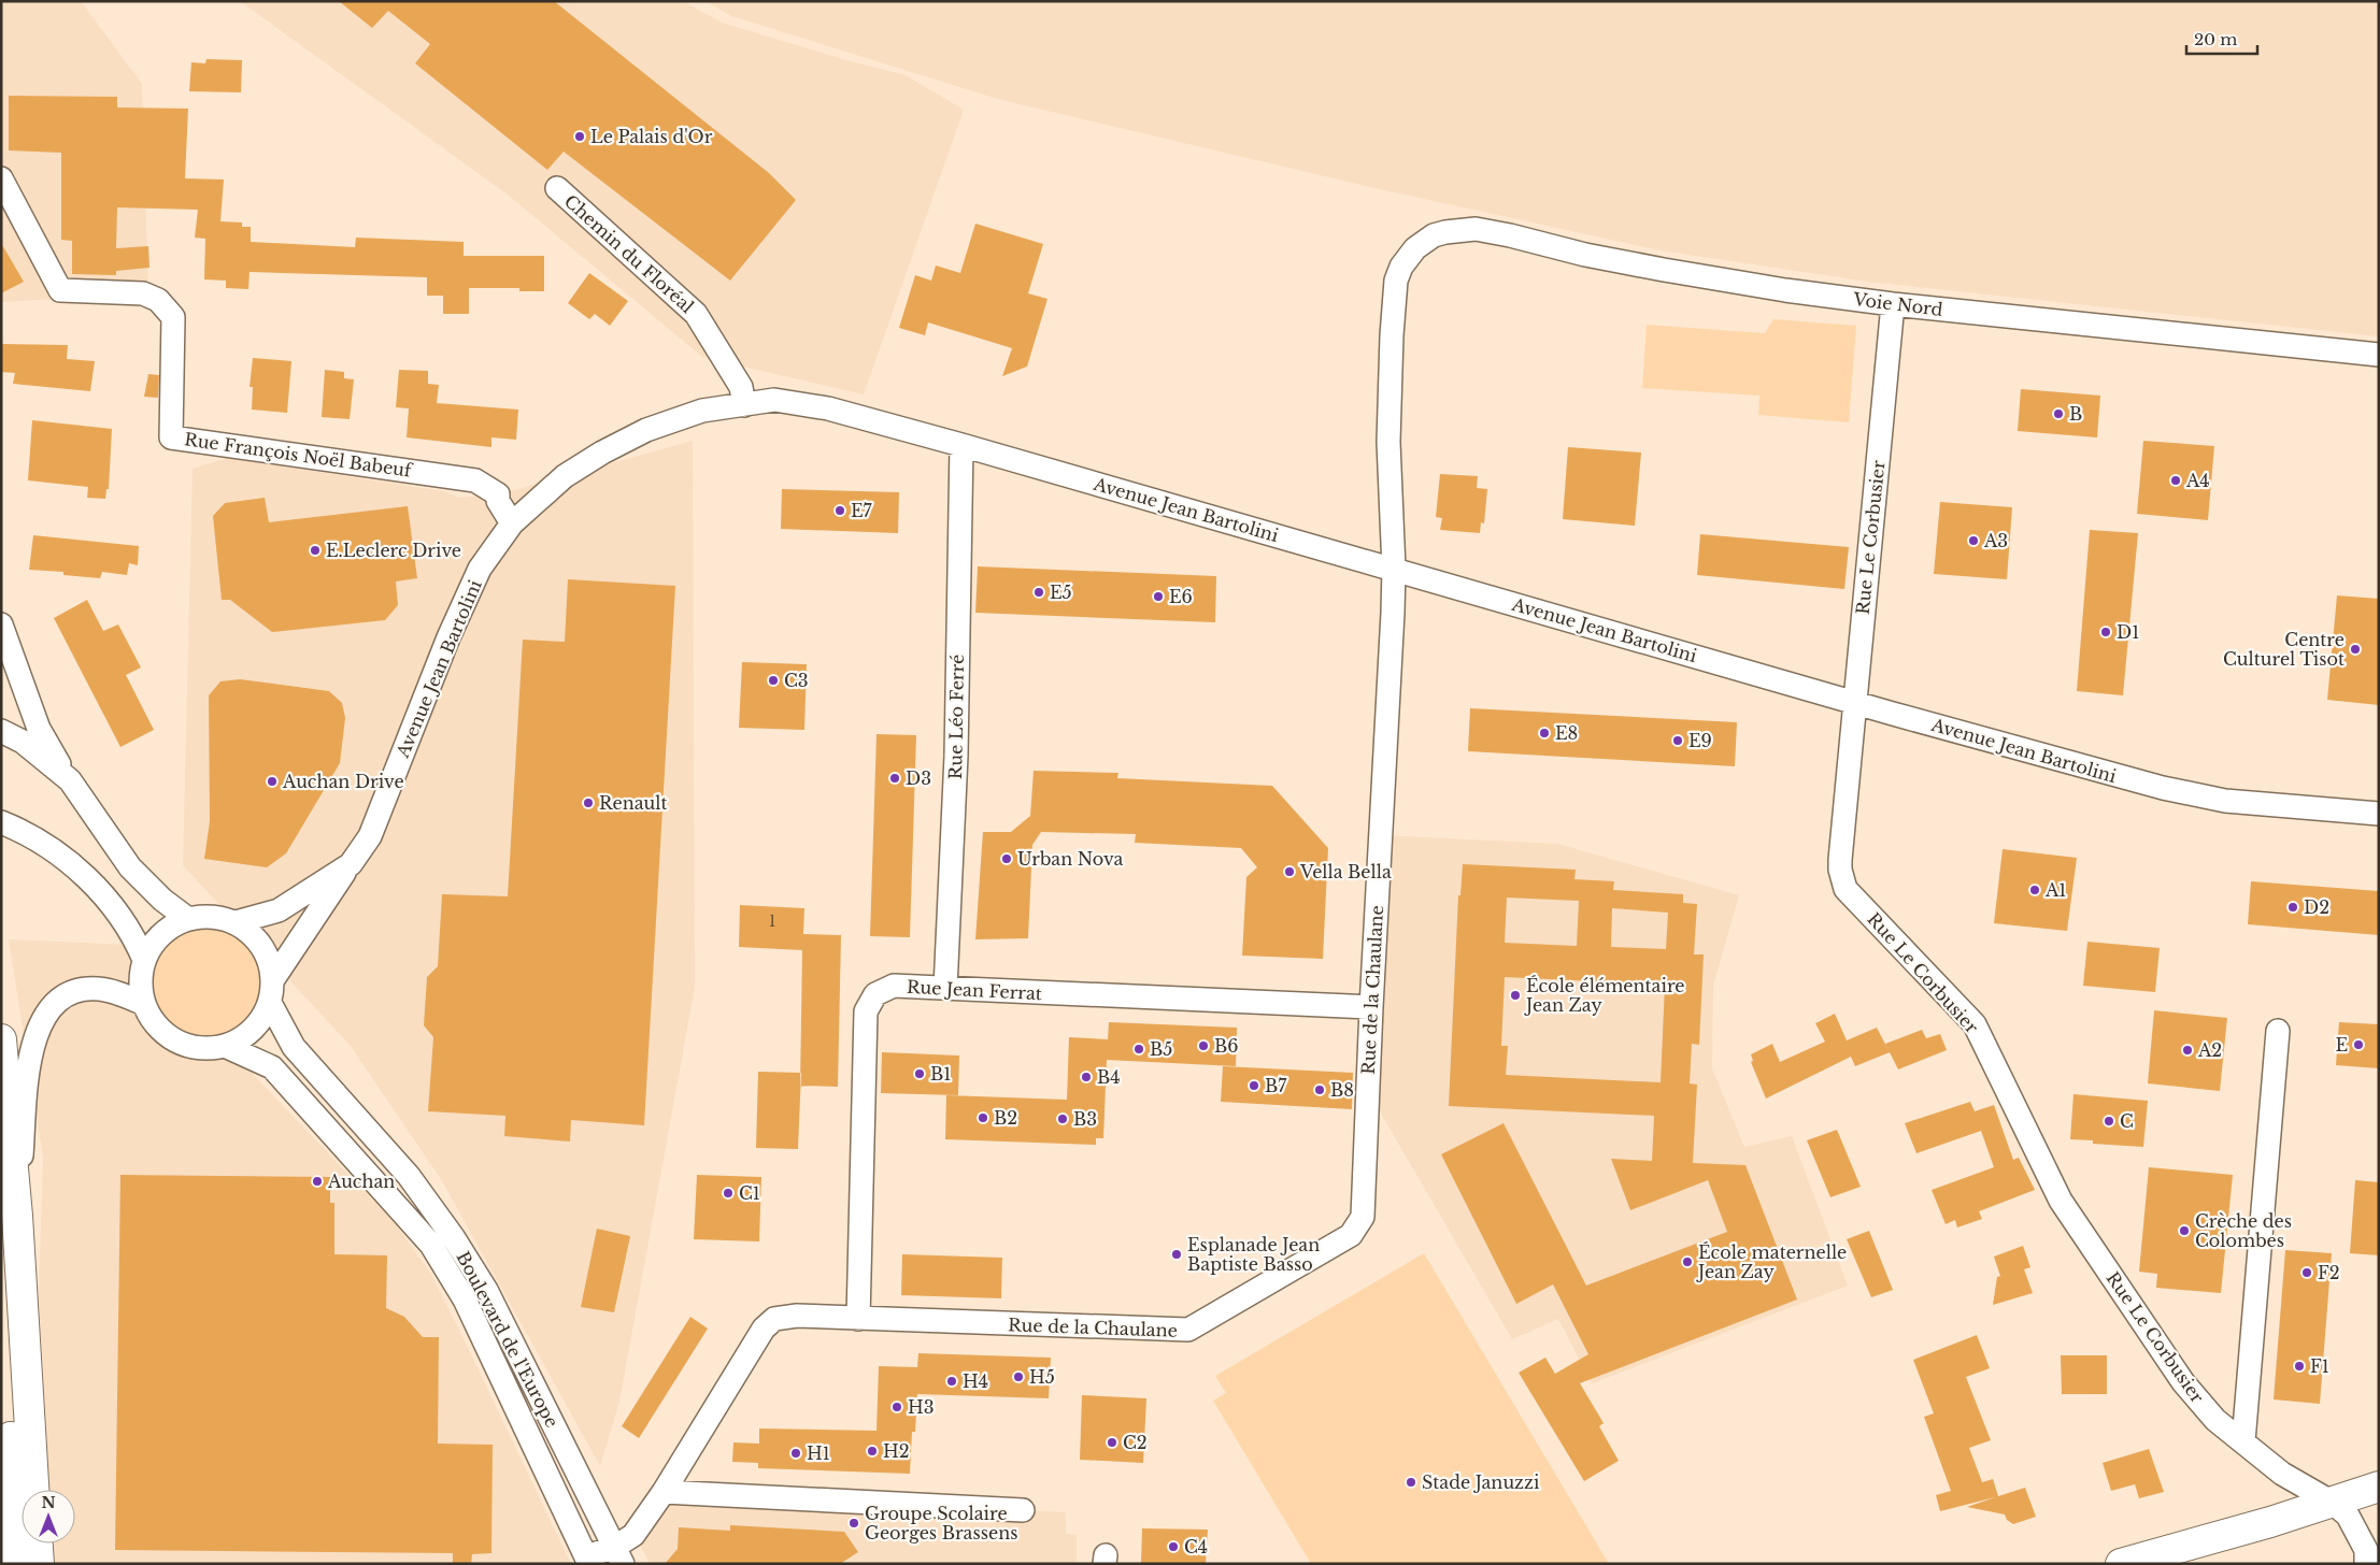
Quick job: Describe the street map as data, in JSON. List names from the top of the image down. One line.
{"streets":{"street":["Chemin du Floréal","Voie Nord","Rue François Noël Babeuf","Avenue Jean Bartolini","Rue Le Corbusier","Rue Léo Ferré","Rue Jean Ferrat","Rue de la Chaulane","Boulevard de l'Europe"]},"crossings":[["Chemin du Floréal","Avenue Jean Bartolini"],["Voie Nord","Rue Le Corbusier"],["Voie Nord","Rue de la Chaulane"],["Rue François Noël Babeuf","Avenue Jean Bartolini"],["Avenue Jean Bartolini","Rue Le Corbusier"],["Avenue Jean Bartolini","Rue Léo Ferré"],["Avenue Jean Bartolini","Rue de la Chaulane"],["Avenue Jean Bartolini","Boulevard de l'Europe"],["Rue Léo Ferré","Rue Jean Ferrat"],["Rue Jean Ferrat","Rue de la Chaulane"],["Rue de la Chaulane","Boulevard de l'Europe"]],"places":["Le Palais d'Or","B","A4","E7","A3","E.Leclerc Drive","E5","E6","D1","Centre Culturel Tisot","C3","E8","E9","D3","Auchan Drive","Renault","Urban Nova","Vella Bella","A1","D2","École élémentaire Jean Zay","E","B6","B5","A2","B1","B4","B7","B8","B2","B3","C","Auchan","C1","Crèche des Colombes","Esplanade Jean Baptiste Basso","École maternelle Jean Zay","F2","F1","H5","H4","H3","C2","H2","H1","Stade Januzzi","Groupe Scolaire Georges Brassens","C4"],"house_numbers":["1"],"scale_bar":"20 m","north":"top"}
